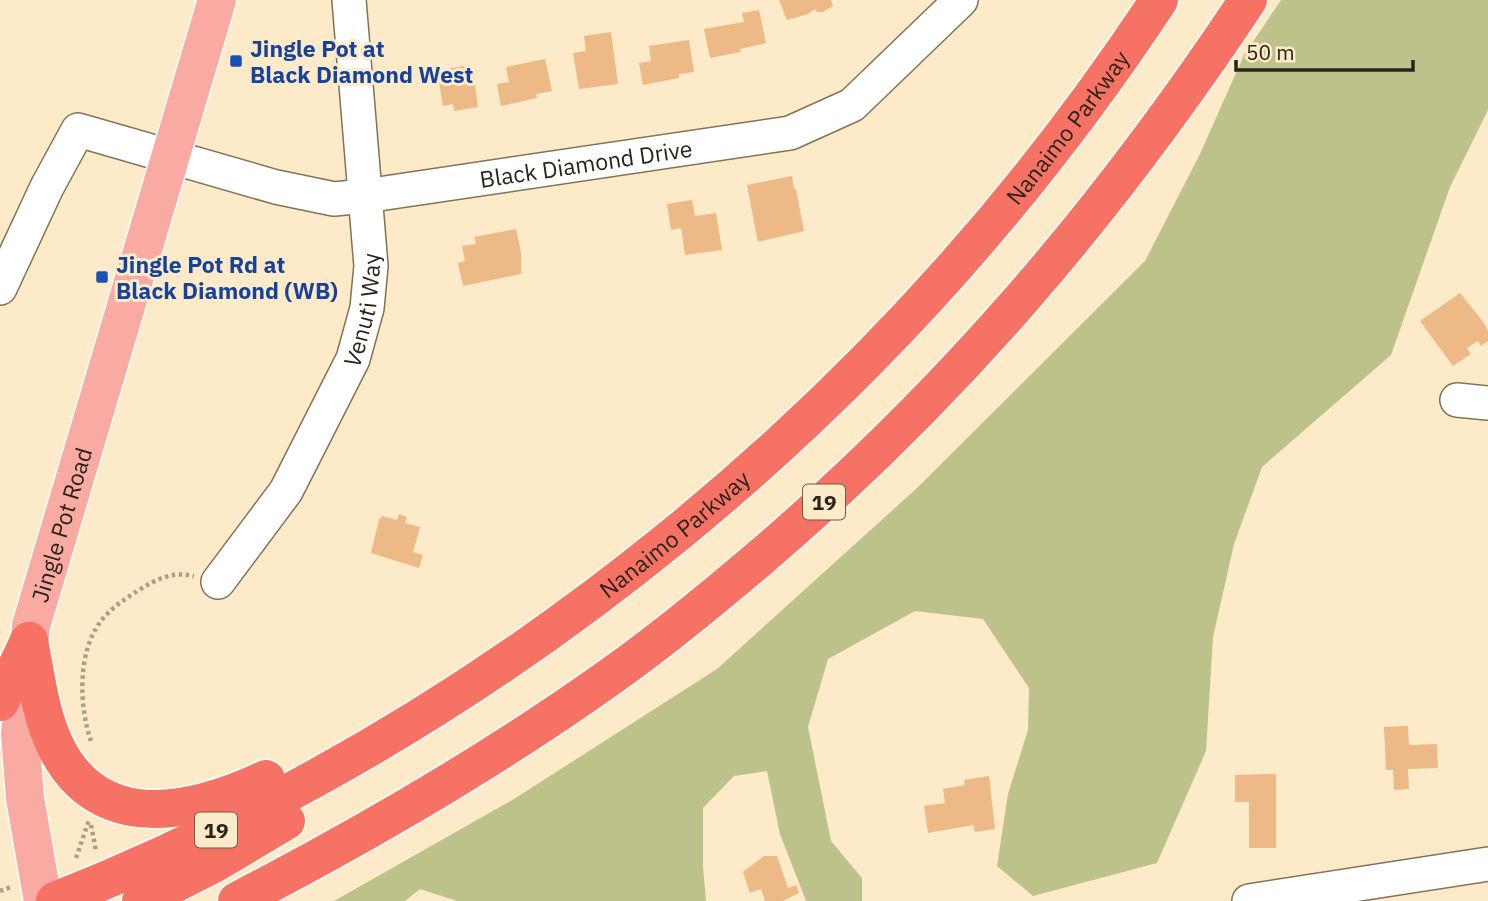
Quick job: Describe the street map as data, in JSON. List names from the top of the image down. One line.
{"streets":{"highway":["Nanaimo Parkway","19"],"main road":["Jingle Pot Road"],"street":["Black Diamond Drive","Venuti Way"]},"crossings":[["Black Diamond Drive","Venuti Way"],["Black Diamond Drive","Jingle Pot Road"]],"places":{"transit":["Jingle Pot at Black Diamond West","Jingle Pot Rd at Black Diamond (WB)"]},"scale_bar":"50 m"}
